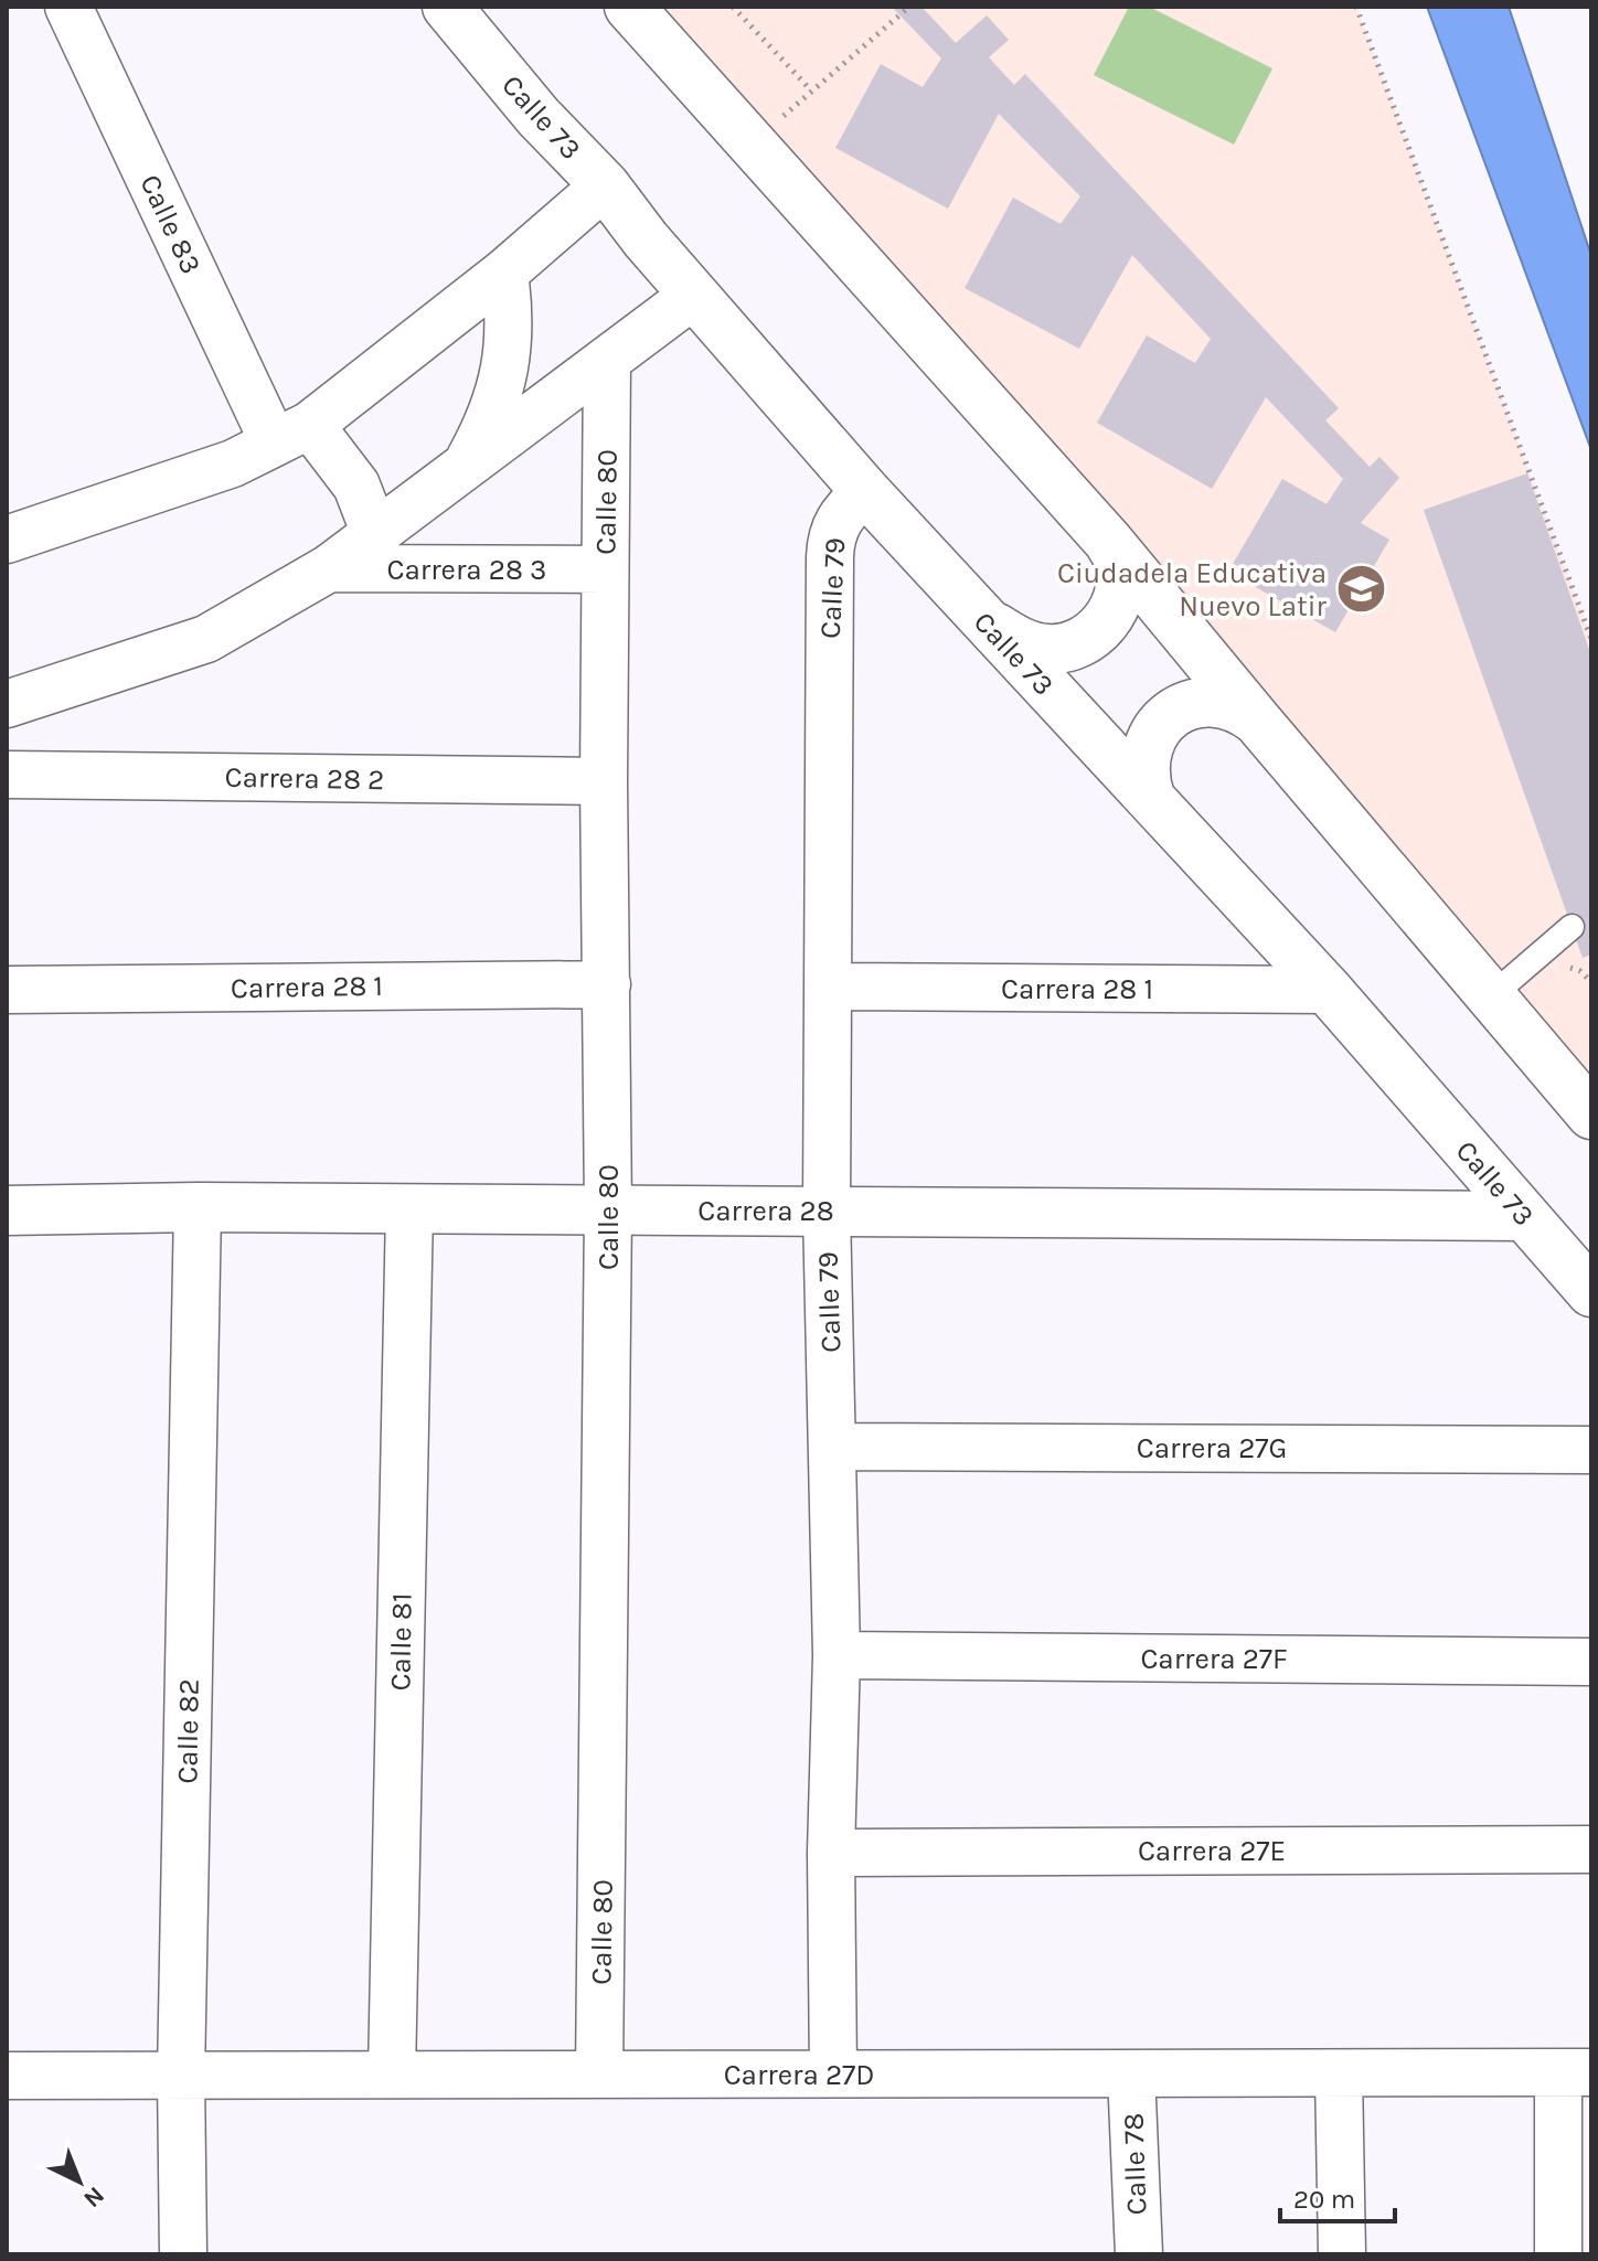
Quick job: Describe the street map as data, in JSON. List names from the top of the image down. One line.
{"streets":{"main road":["Calle 73","Carrera 28"],"street":["Calle 83","Calle 80","Carrera 28 3","Calle 79","Carrera 28 2","Carrera 28 1","Carrera 27G","Calle 81","Carrera 27F","Calle 82","Carrera 27E","Carrera 27D","Calle 78"]},"crossings":[["Calle 73","Calle 79"],["Calle 73","Carrera 28 1"],["Calle 73","Carrera 28"],["Calle 80","Carrera 28 3"],["Calle 80","Carrera 28 2"],["Calle 80","Carrera 28 1"],["Calle 80","Carrera 28"],["Calle 80","Carrera 27D"],["Calle 79","Carrera 28 1"],["Calle 79","Carrera 28"],["Calle 79","Carrera 27G"],["Calle 79","Carrera 27F"],["Calle 79","Carrera 27E"],["Calle 79","Carrera 27D"],["Carrera 28","Calle 81"],["Carrera 28","Calle 82"],["Calle 81","Carrera 27D"],["Calle 82","Carrera 27D"],["Carrera 27D","Calle 78"]],"places":{"school or university":["Ciudadela Educativa Nuevo Latir"]},"scale_bar":"20 m","north":"bottom right"}
